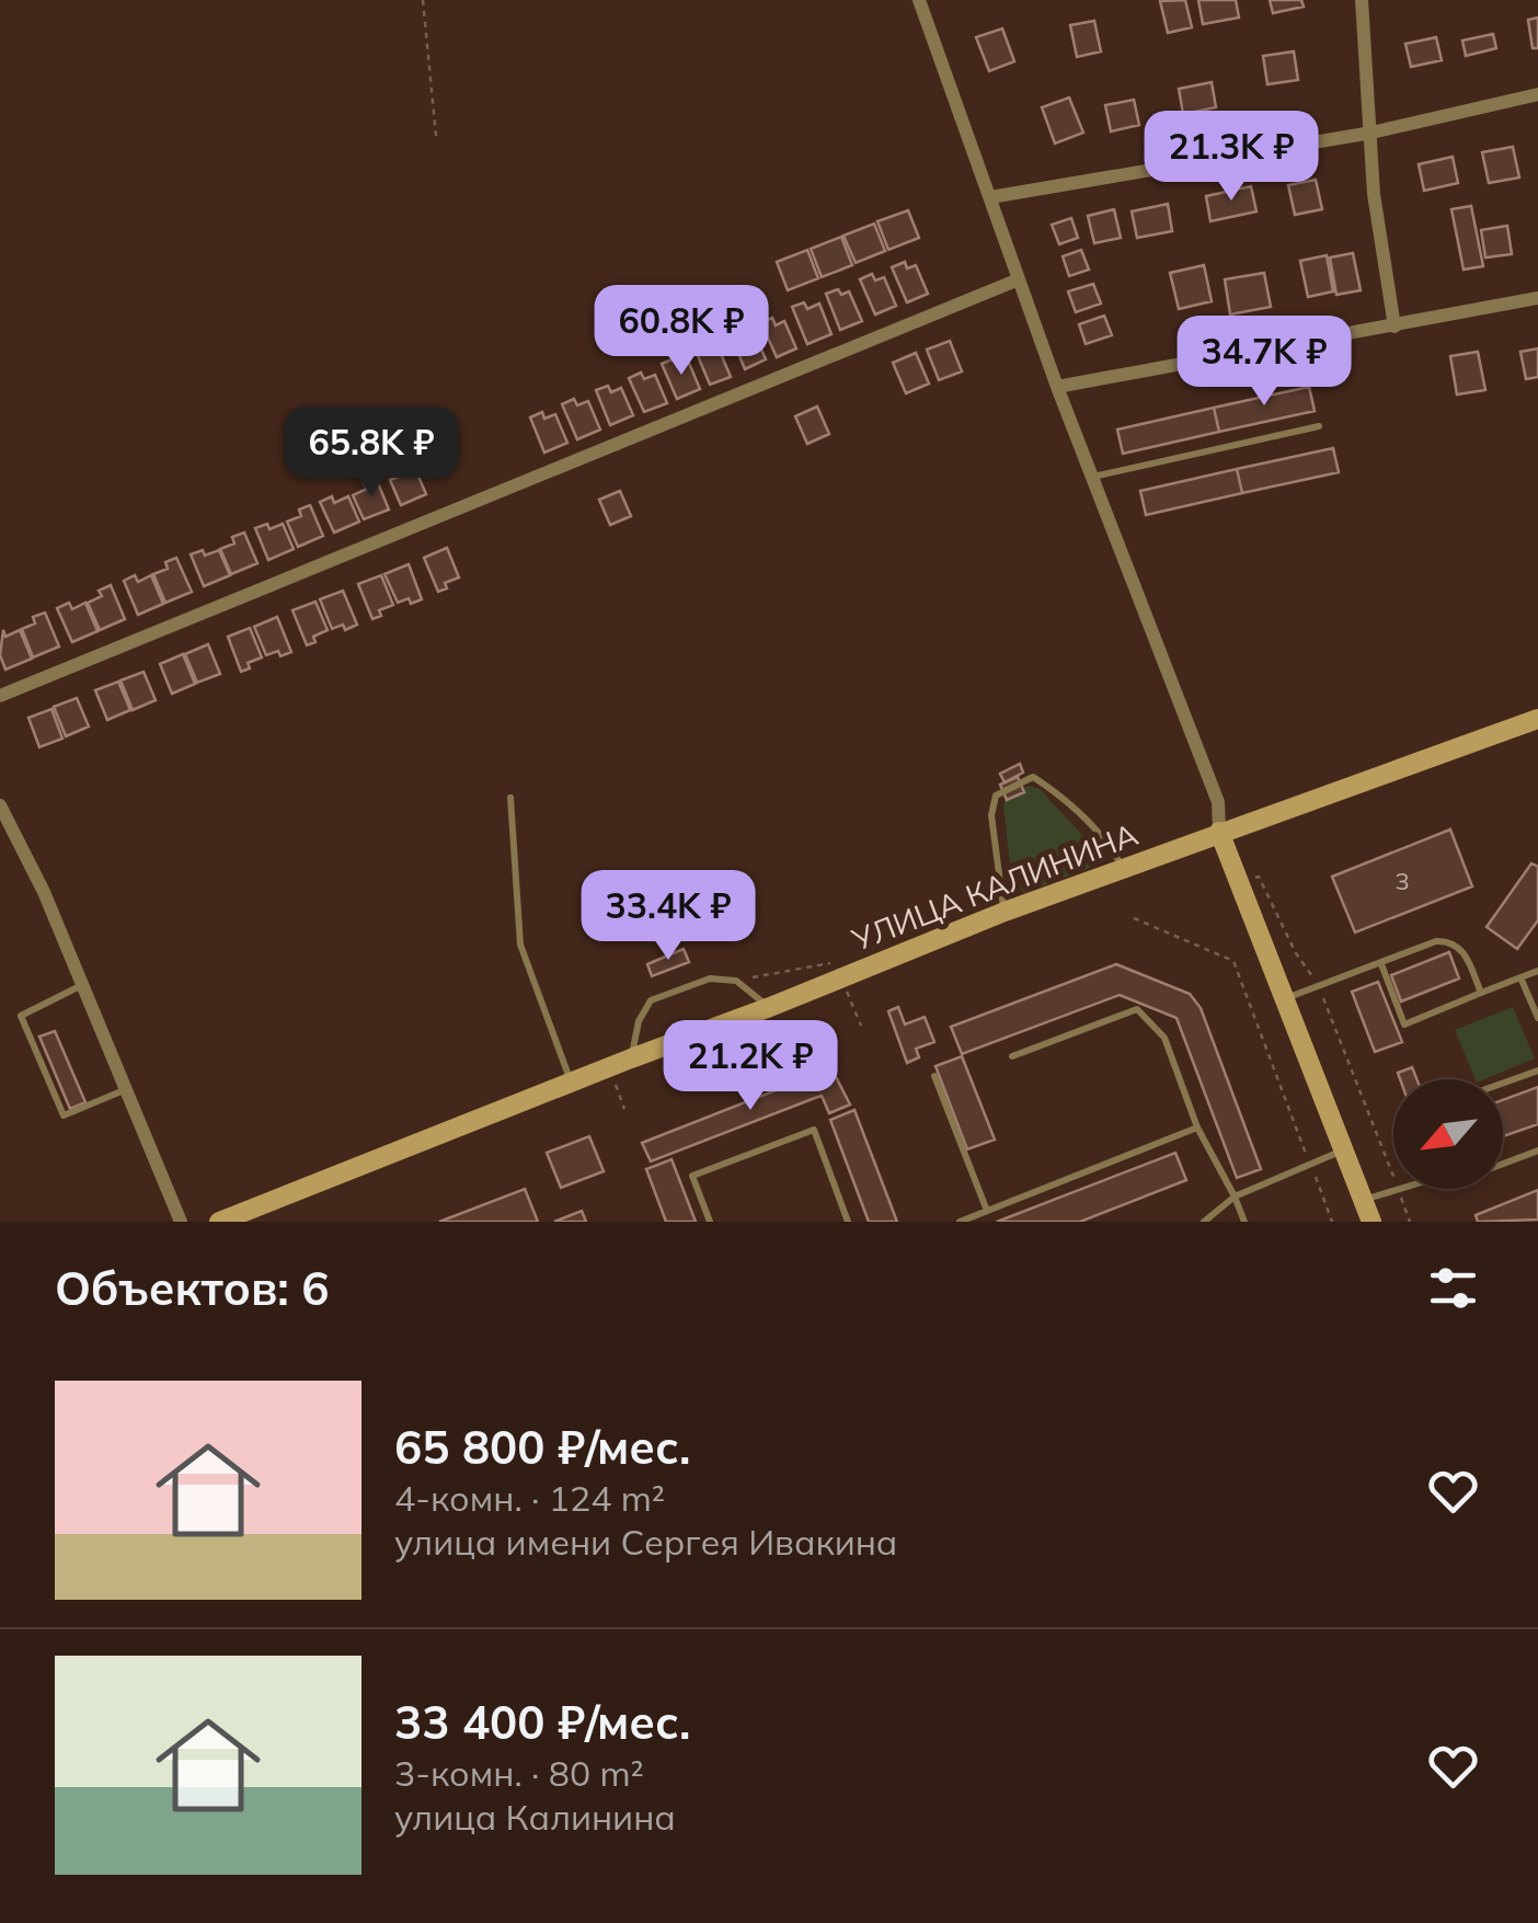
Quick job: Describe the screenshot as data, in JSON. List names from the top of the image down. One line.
{"streets":{"main road":["УЛИЦА КАЛИНИНА"]},"house_numbers":["3"],"north":"bottom left","page":{"price":["21.3K ₽","60.8K ₽","34.7K ₽","65.8K ₽","33.4K ₽","21.2K ₽"],"heading":"Объектов: 6","list":[{"name":"65 800 ₽/мес.","note":"4-комн. · 124 m² · улица имени Сергея Ивакина"},{"name":"33 400 ₽/мес.","note":"3-комн. · 80 m² · улица Калинина"}]}}
